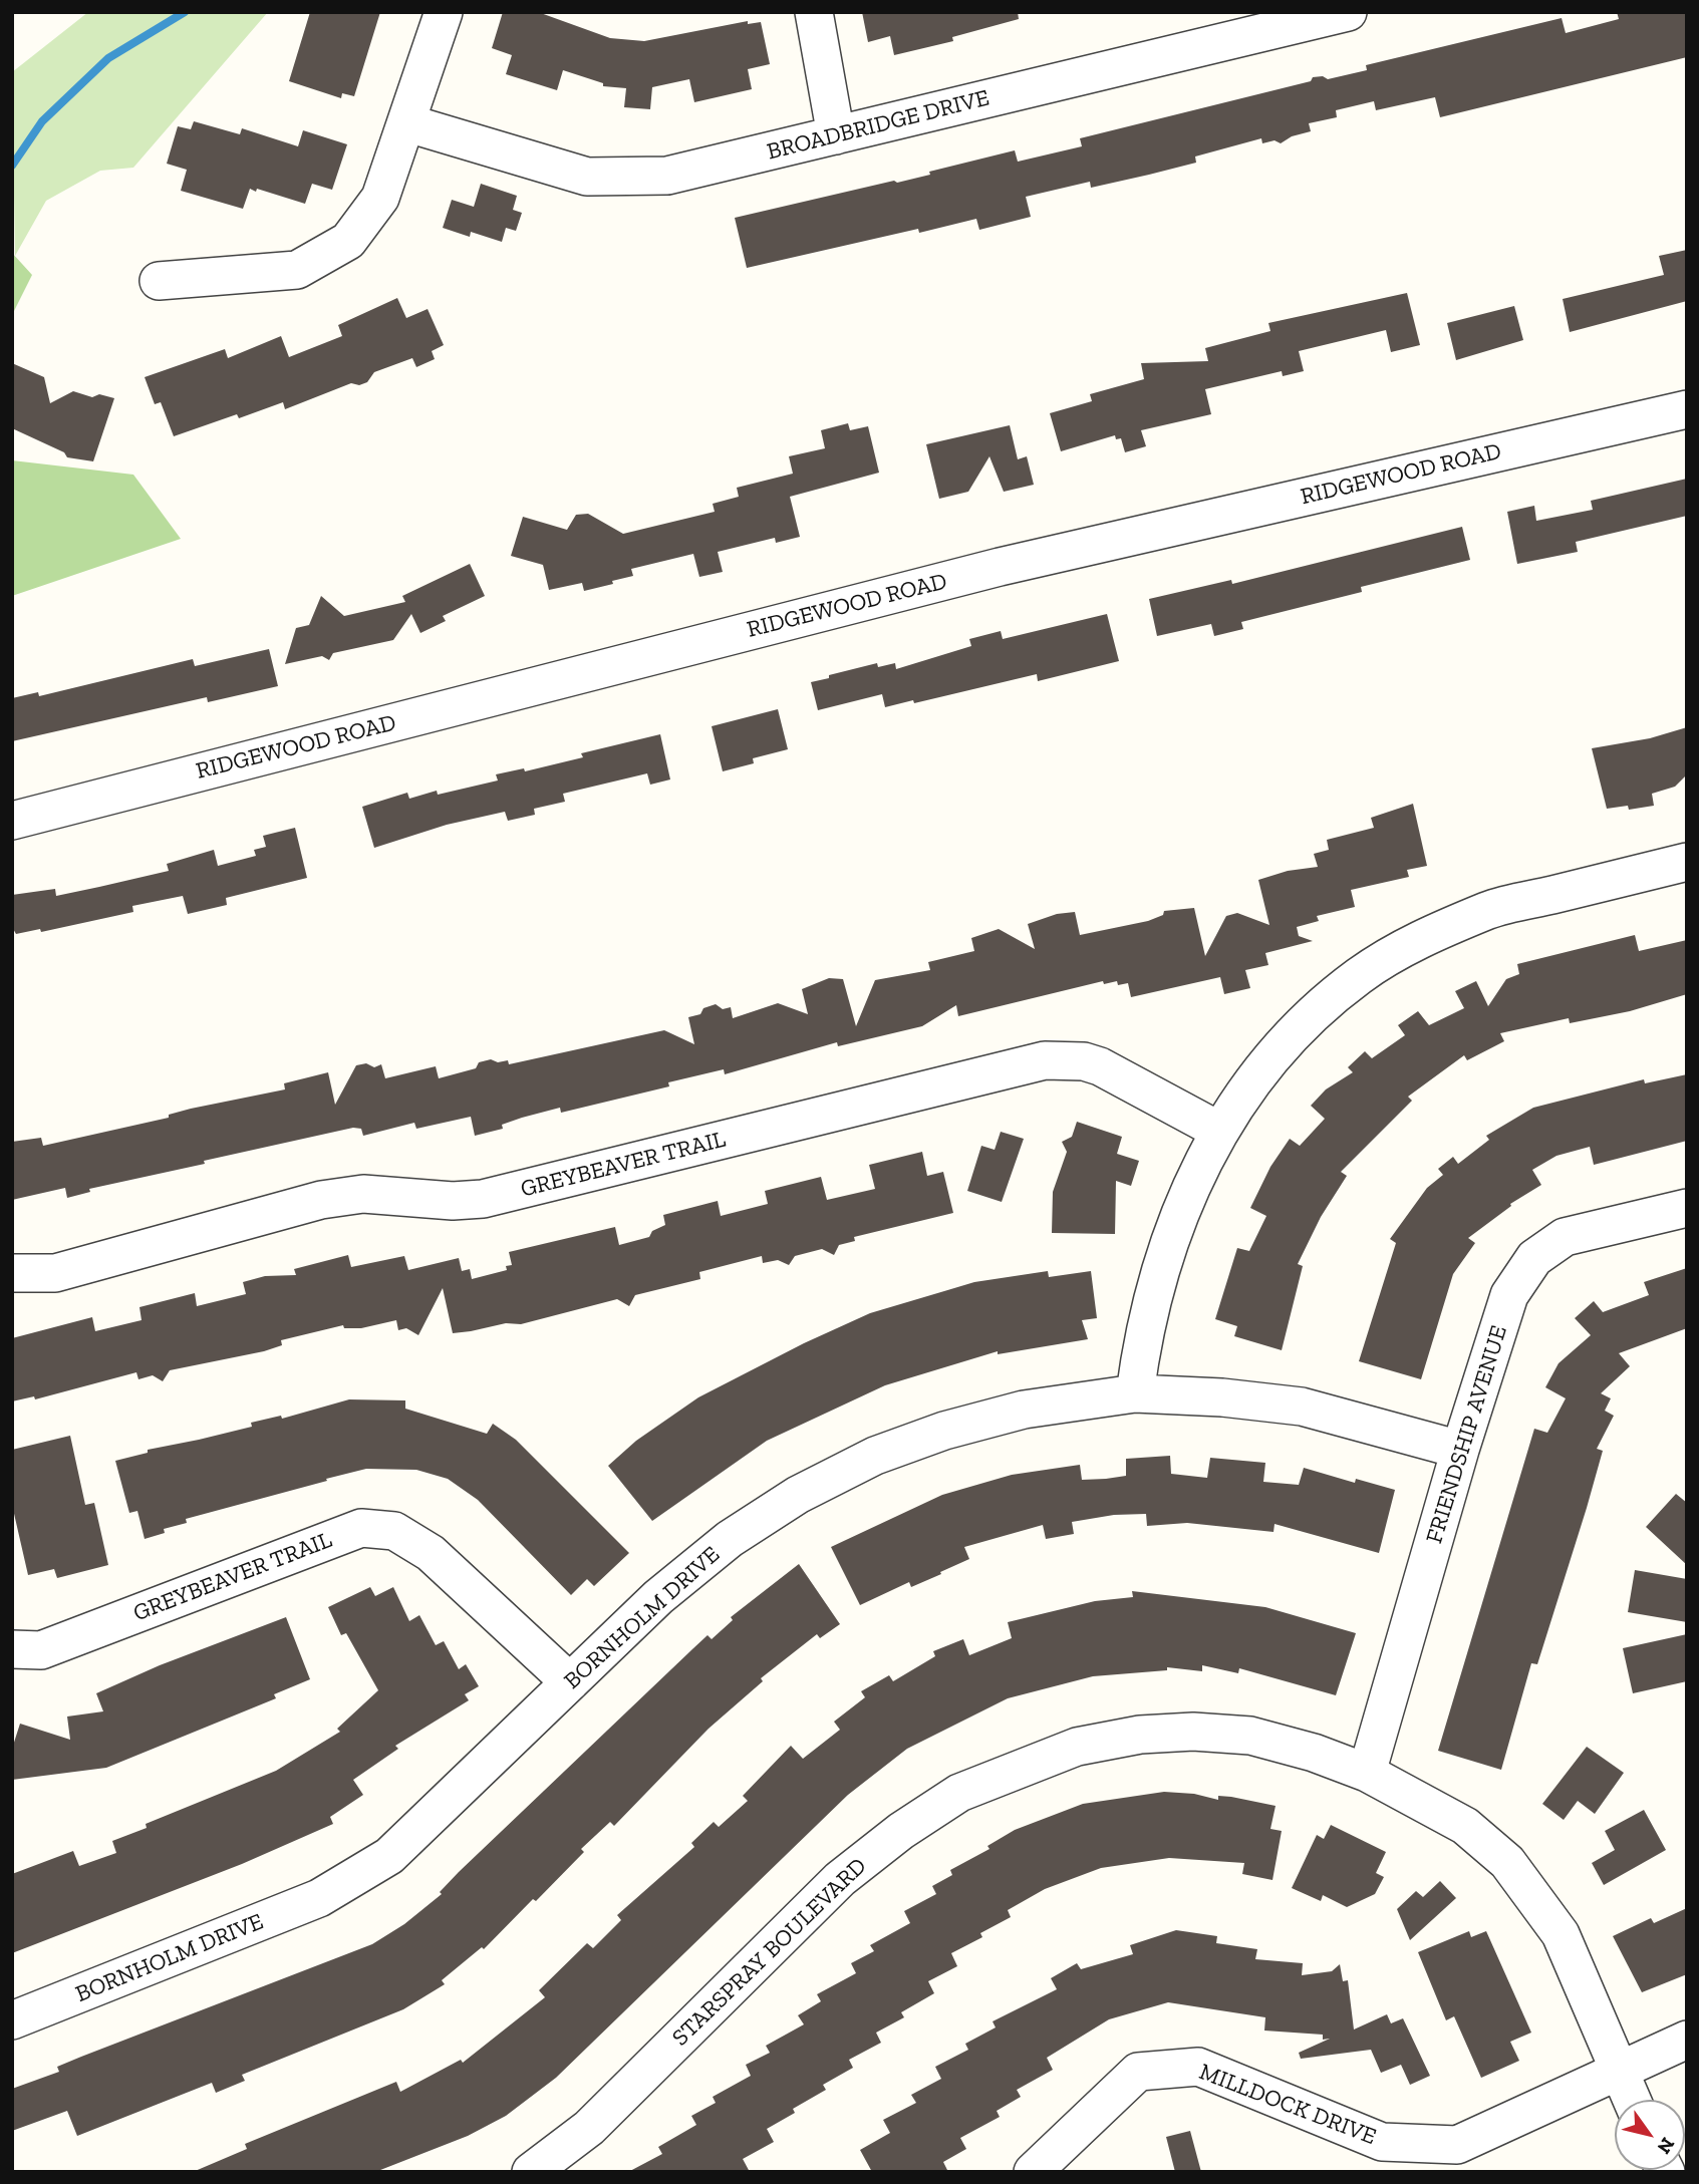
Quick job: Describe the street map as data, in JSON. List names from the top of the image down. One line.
{"streets":{"street":["BROADBRIDGE DRIVE","RIDGEWOOD ROAD","GREYBEAVER TRAIL","FRIENDSHIP AVENUE","BORNHOLM DRIVE","STARSPRAY BOULEVARD","MILLDOCK DRIVE"]},"crossings":[["GREYBEAVER TRAIL","BORNHOLM DRIVE"],["FRIENDSHIP AVENUE","BORNHOLM DRIVE"],["FRIENDSHIP AVENUE","STARSPRAY BOULEVARD"],["STARSPRAY BOULEVARD","MILLDOCK DRIVE"]],"north":"bottom right"}
